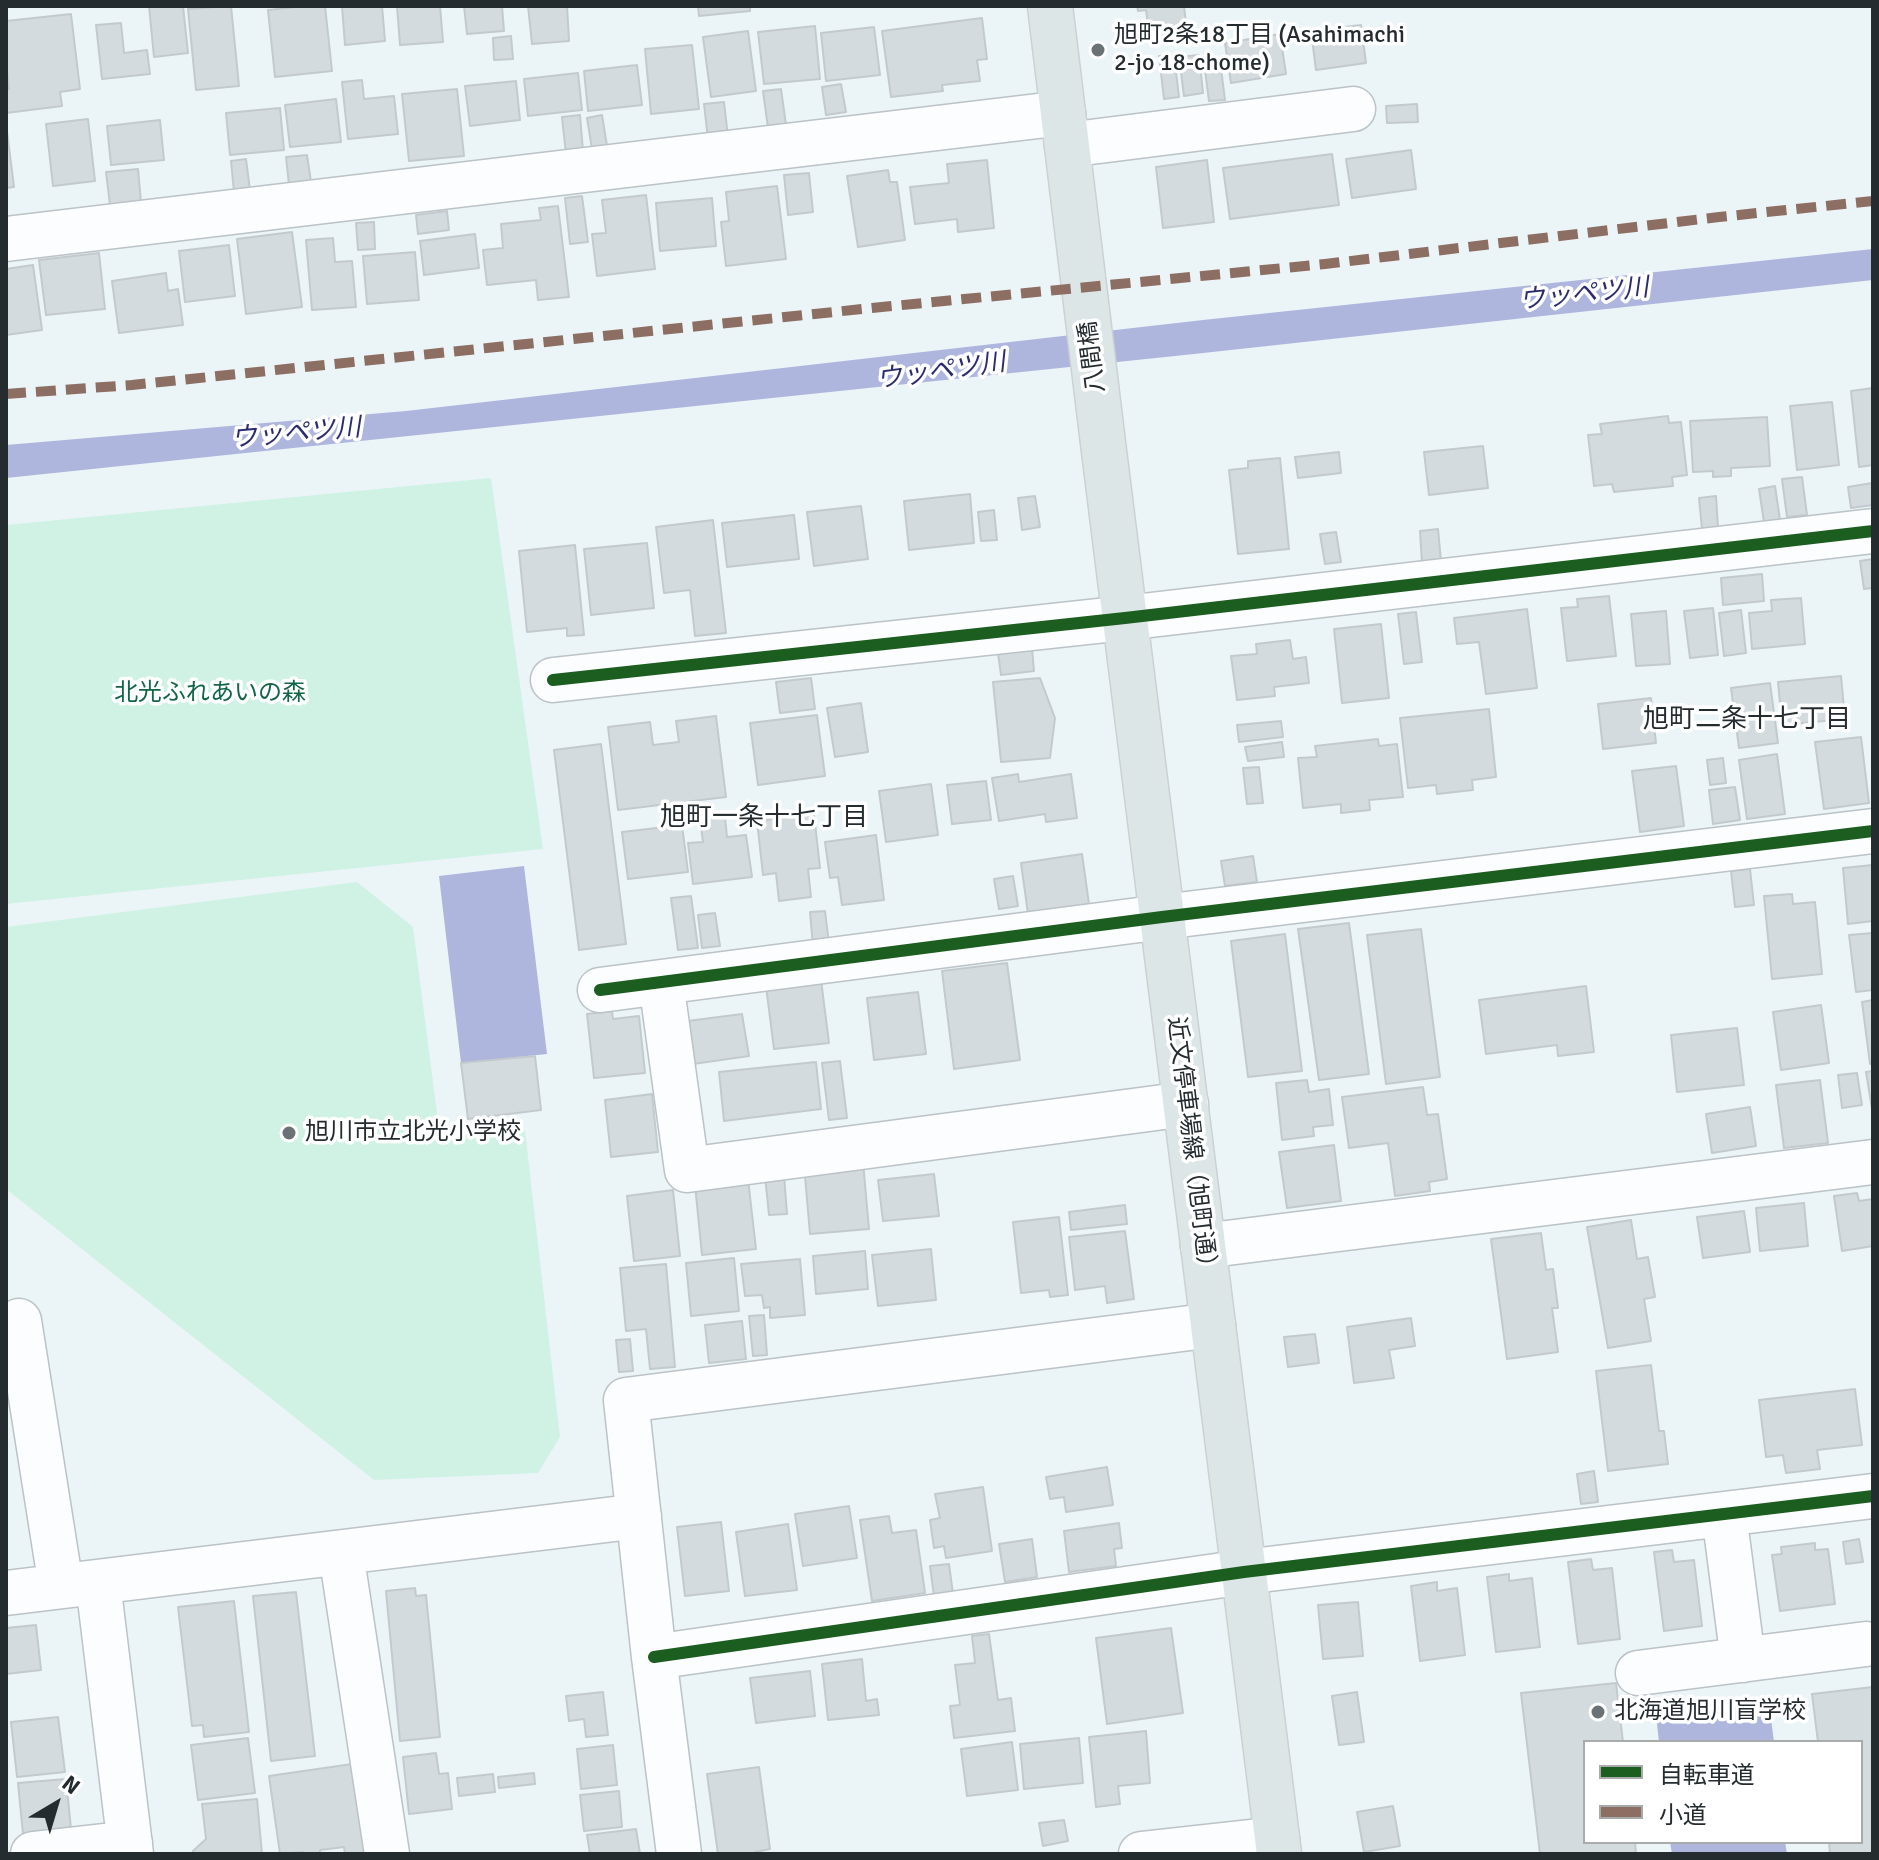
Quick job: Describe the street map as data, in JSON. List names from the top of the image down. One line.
{"streets":{"main road":["八間橋","近文停車場線（旭町通）"]},"crossings":[["八間橋","近文停車場線（旭町通）"]],"districts":["旭町二条十七丁目","旭町一条十七丁目"],"water":["ウッペツ川"],"parks":["北光ふれあいの森"],"places":["旭町2条18丁目 (Asahimachi 2-jo 18-chome)","旭川市立北光小学校","北海道旭川盲学校"],"legend":["自転車道","小道"],"north":"top right"}
